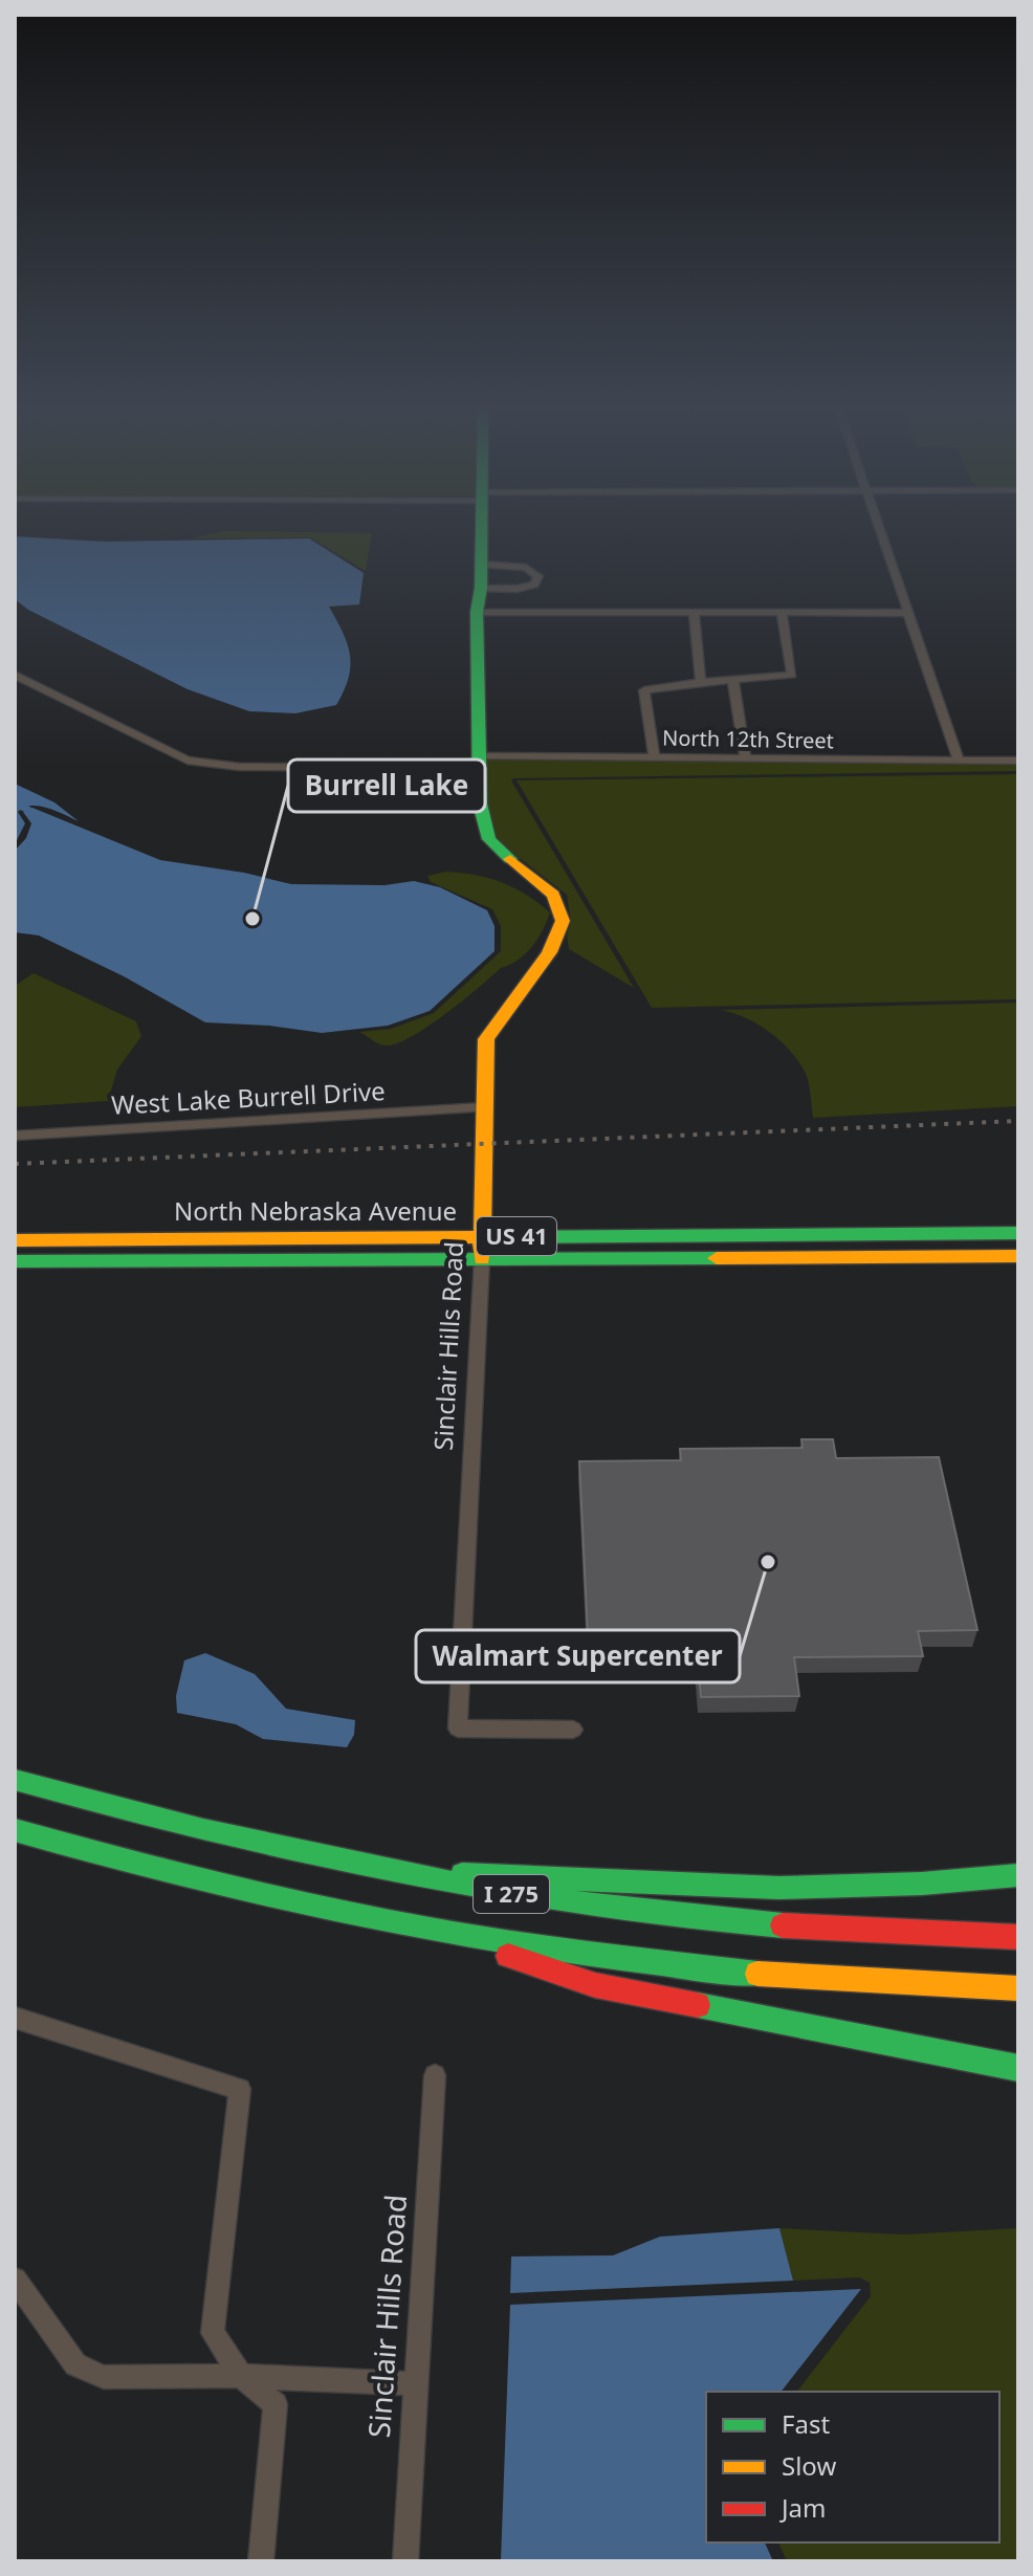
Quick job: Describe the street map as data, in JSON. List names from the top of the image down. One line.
{"streets":{"main road":["North Nebraska Avenue","US 41","Sinclair Hills Road","I 275"],"street":["North 12th Street","West Lake Burrell Drive"]},"crossings":[["North 12th Street","Sinclair Hills Road"],["West Lake Burrell Drive","Sinclair Hills Road"],["North Nebraska Avenue","Sinclair Hills Road"]],"places":["Burrell Lake","Walmart Supercenter"],"legend":["Fast","Slow","Jam"]}
